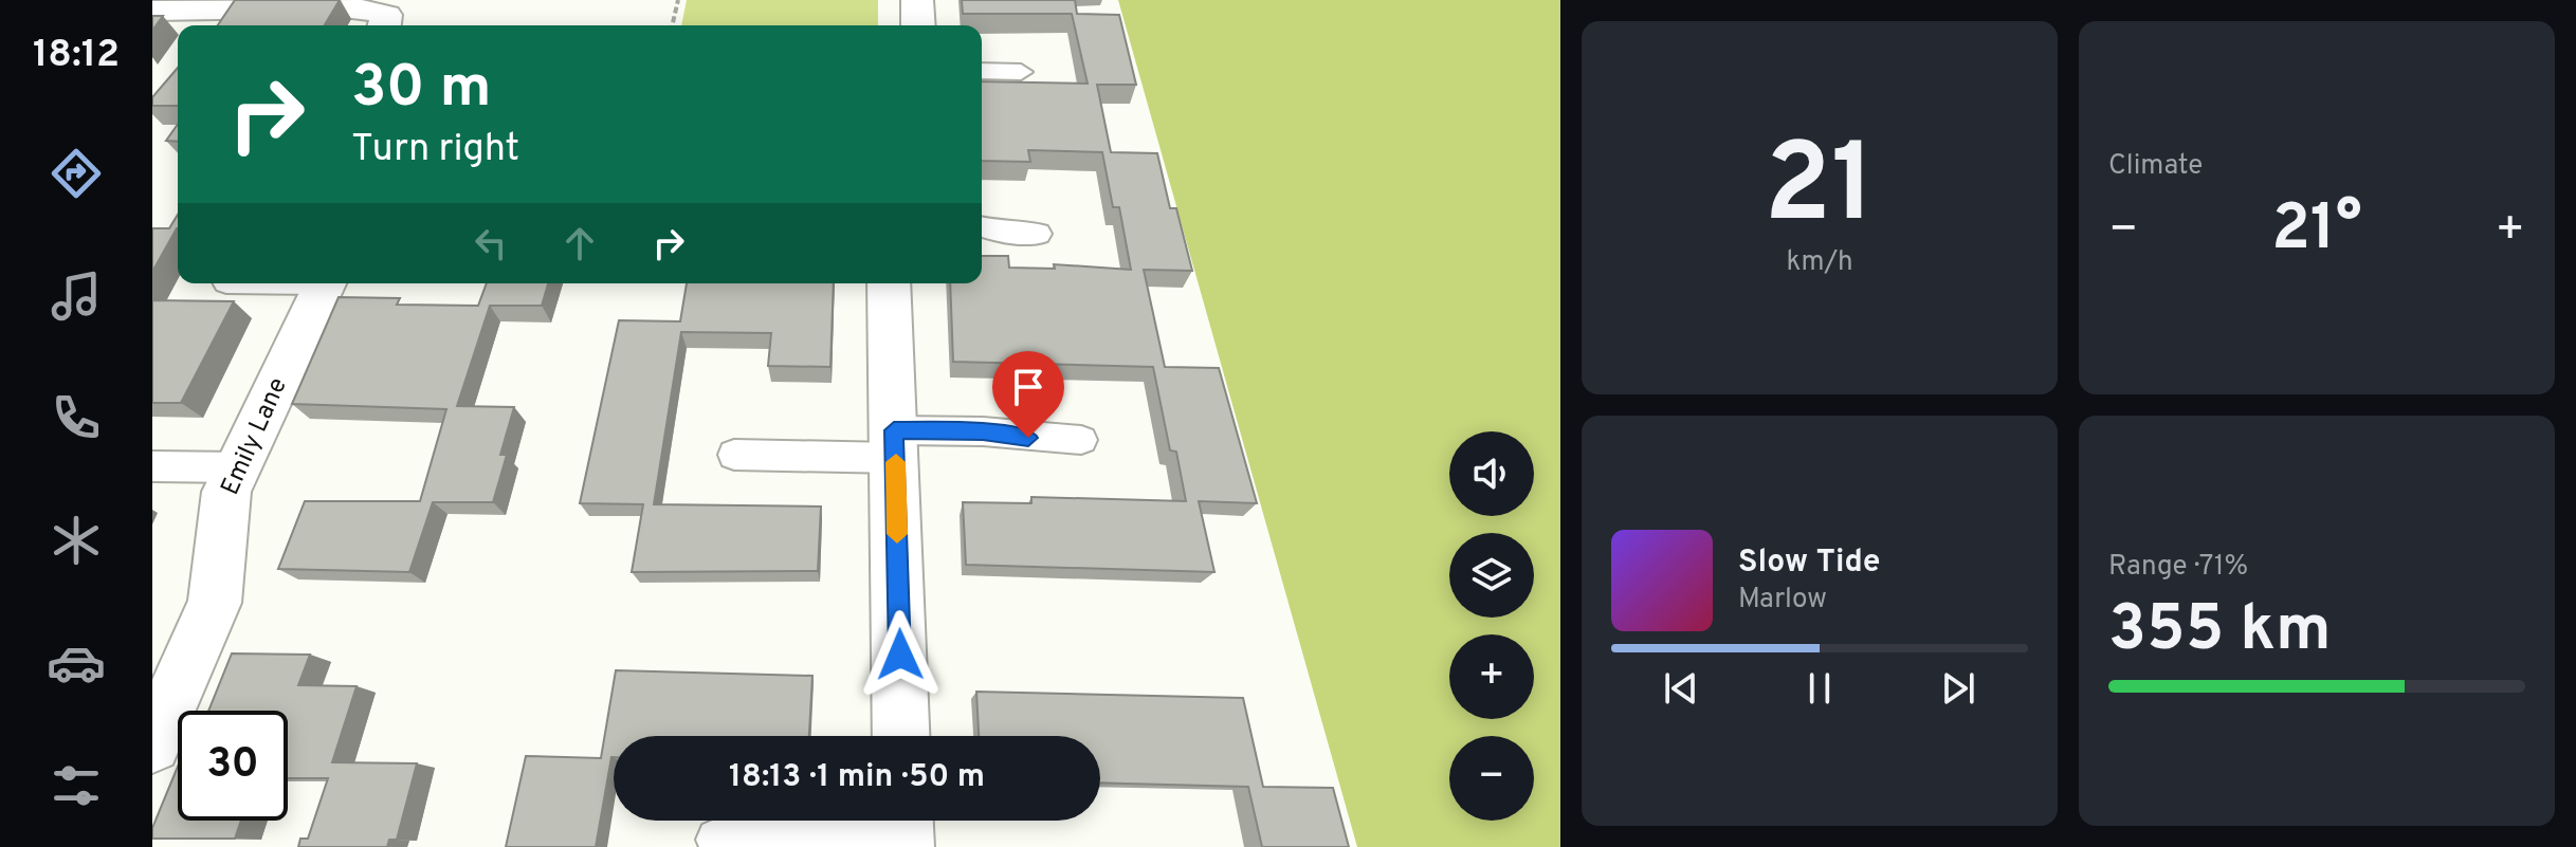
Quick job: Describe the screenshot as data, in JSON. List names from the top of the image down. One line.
{"streets":{"street":["Emily Lane"]},"page":{"tabs":"18:12","tile":[["21","km/h"],"Climate",["Range · 71%","355 km"]],"turn":["30 m","Turn right"],"heat":["−","21°","+"],"map_buttons":["+","−"],"song":["Slow Tide","Marlow"],"limit":"30","trip":"18:13 · 1 min · 50 m"}}
